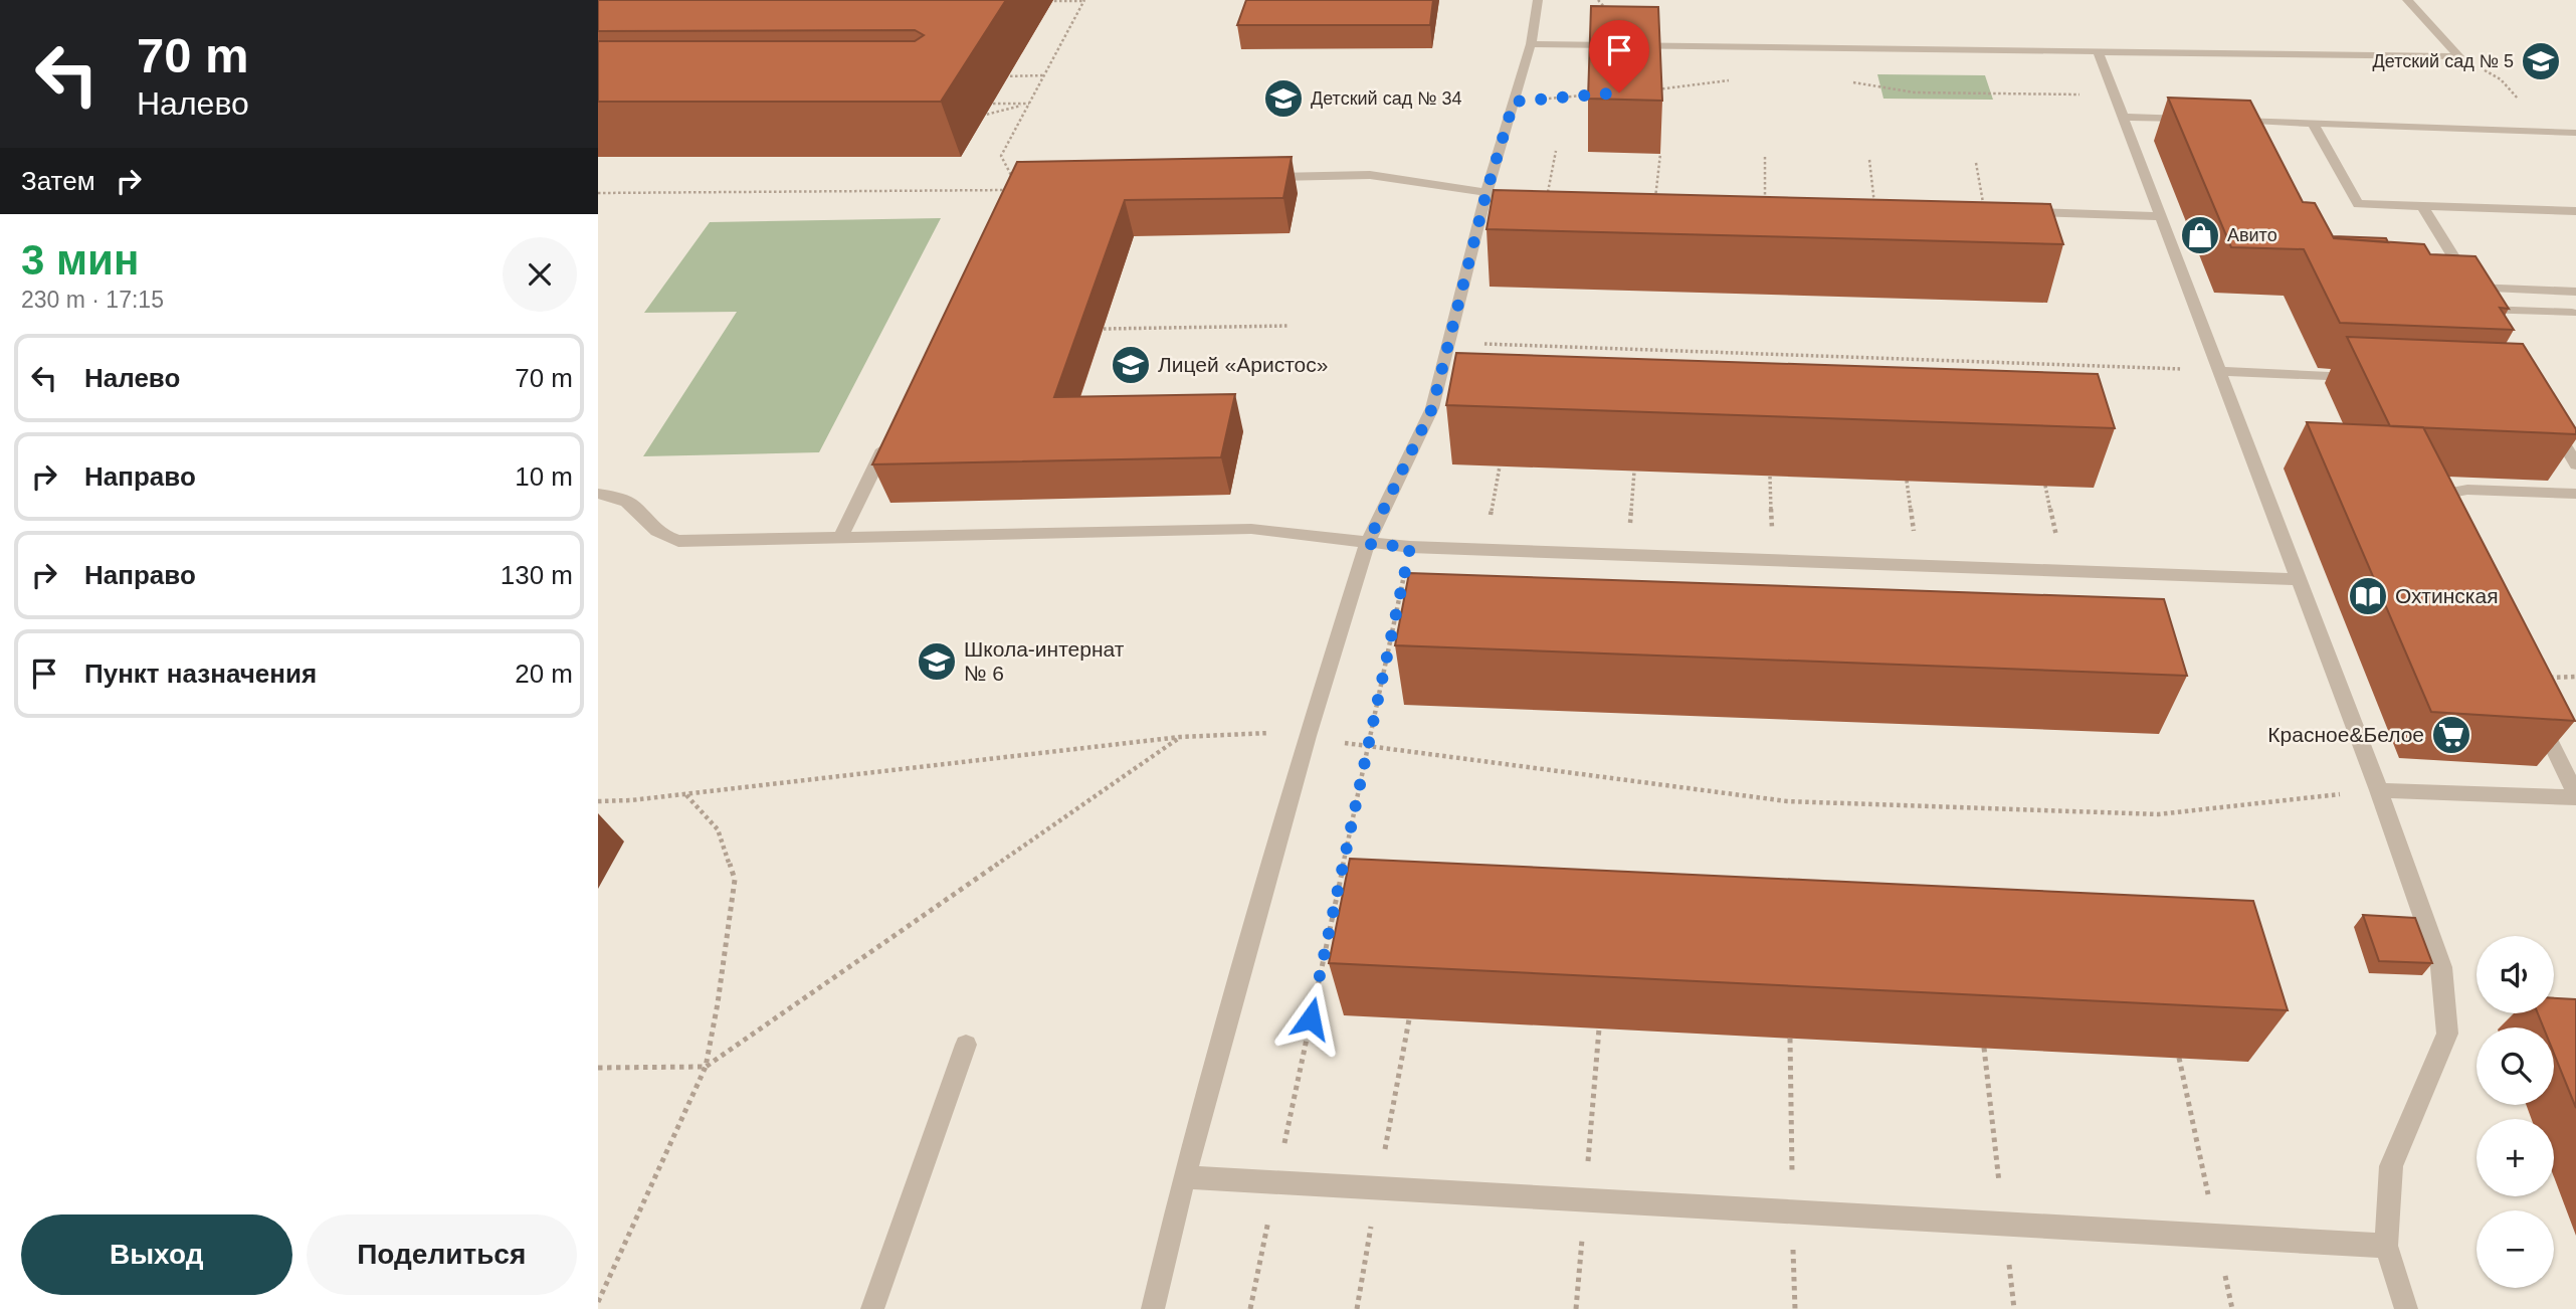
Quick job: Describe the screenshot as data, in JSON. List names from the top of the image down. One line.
{"places":{"school or university":["Детский сад № 5","Детский сад № 34","Лицей «Аристос»","Школа-интернат № 6"],"shop":["Авито"],"library":["Охтинская"],"supermarket":["Красное&Белое"]},"page":{"turn":["70 m","Налево"],"then":"Затем","heading":["3 мин","230 m · 17:15"],"list":[{"name":"Налево","value":"70 m"},{"name":"Направо","value":"10 m"},{"name":"Направо","value":"130 m"},{"name":"Пункт назначения","value":"20 m"}],"map_buttons":["+","−"],"buttons":["Выход","Поделиться"]}}
